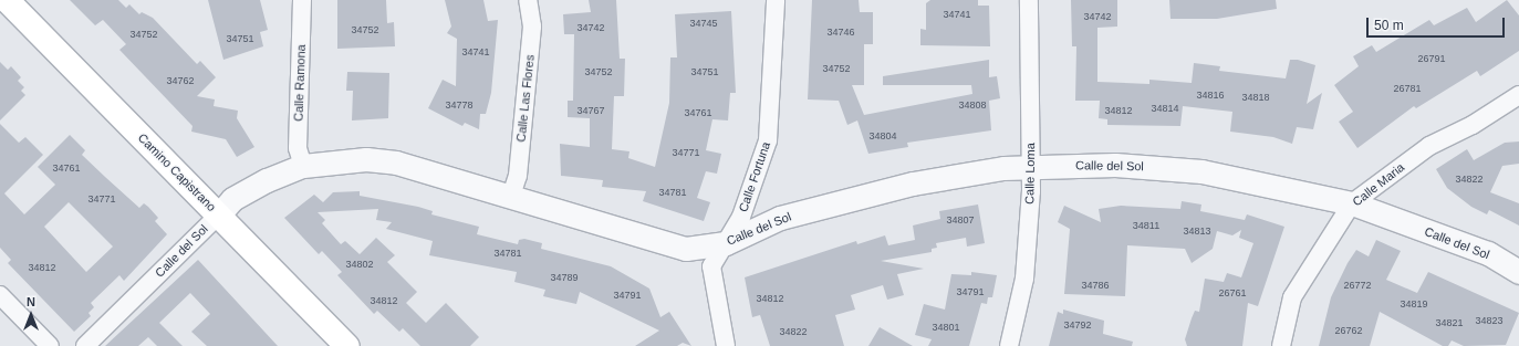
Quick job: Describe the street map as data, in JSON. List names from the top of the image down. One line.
{"streets":{"main road":["Camino Capistrano"],"street":["Calle Ramona","Calle Las Flores","Calle del Sol","Calle Loma","Calle Fortuna","Calle Maria"]},"crossings":[["Calle Ramona","Calle del Sol"],["Calle Las Flores","Calle del Sol"],["Calle del Sol","Camino Capistrano"],["Calle del Sol","Calle Loma"],["Calle del Sol","Calle Fortuna"],["Calle del Sol","Calle Maria"]],"house_numbers":["34741","34742","34745","34742","34752","34746","34752","34751","34741","26791","34752","34752","34751","34762","26781","34816","34818","34778","34808","34814","34767","34812","34761","34804","34771","34761","34822","34781","34771","34807","34811","34813","34781","34802","34812","34789","34786","26772","34791","26761","34791","34812","34812","34819","34823","34821","34792","34801","26762","34822"],"scale_bar":"50 m","north":"top"}
